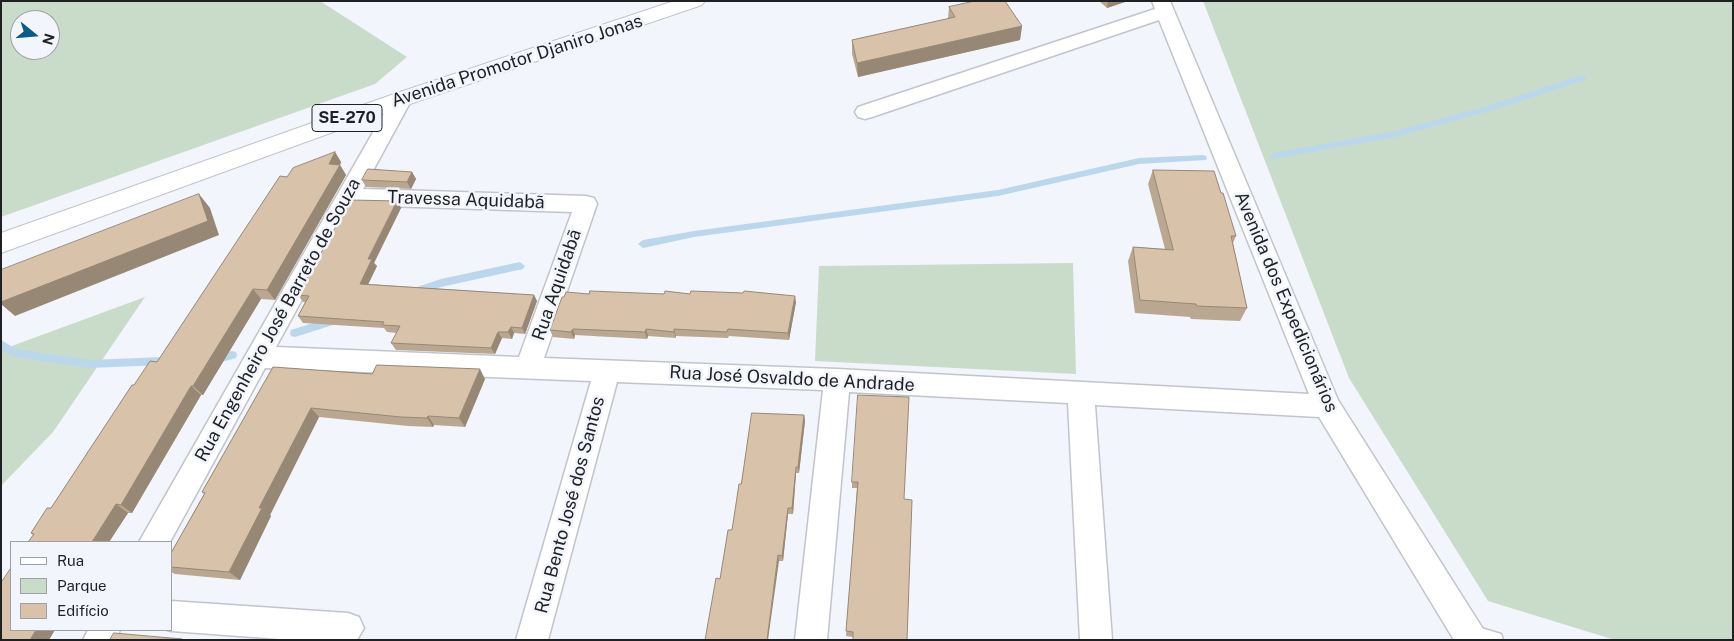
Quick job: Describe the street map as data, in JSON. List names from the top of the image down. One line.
{"streets":{"main road":["Avenida Promotor Djaniro Jonas","SE-270"],"street":["Travessa Aquidabã","Rua Aquidabã","Avenida dos Expedicionários","Rua Engenheiro José Barreto de Souza","Rua José Osvaldo de Andrade","Rua Bento José dos Santos"]},"crossings":[["Avenida Promotor Djaniro Jonas","Rua Engenheiro José Barreto de Souza"],["Travessa Aquidabã","Rua Aquidabã"],["Travessa Aquidabã","Rua Engenheiro José Barreto de Souza"],["Rua Aquidabã","Rua José Osvaldo de Andrade"],["Avenida dos Expedicionários","Rua José Osvaldo de Andrade"],["Rua Engenheiro José Barreto de Souza","Rua José Osvaldo de Andrade"],["Rua José Osvaldo de Andrade","Rua Bento José dos Santos"]],"legend":["Rua","Parque","Edifício"],"north":"right"}
